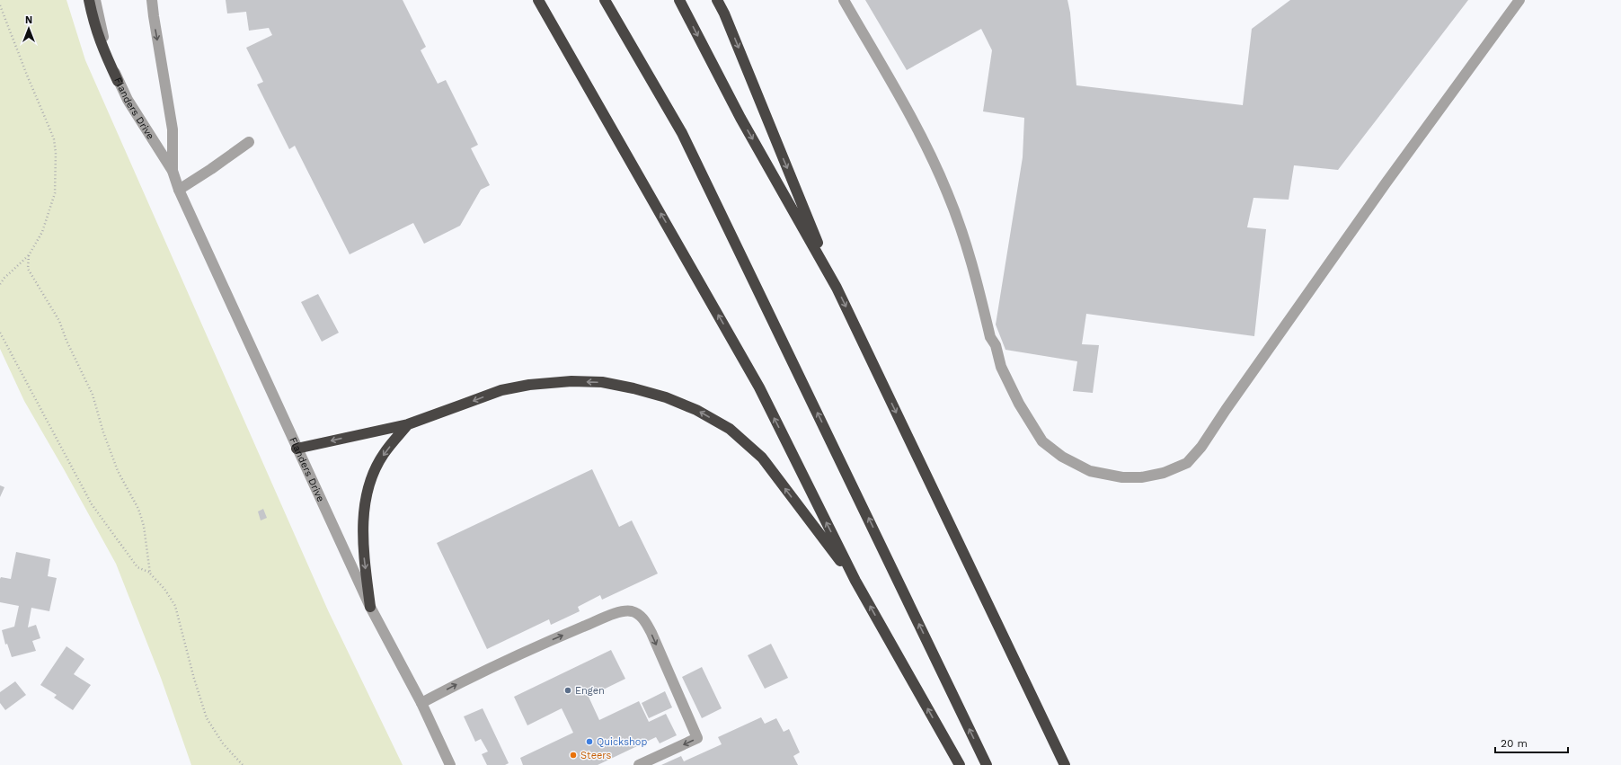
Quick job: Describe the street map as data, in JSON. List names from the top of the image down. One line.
{"streets":{"street":["Flanders Drive"]},"places":["Engen","Quickshop","Steers"],"scale_bar":"20 m","north":"top"}
